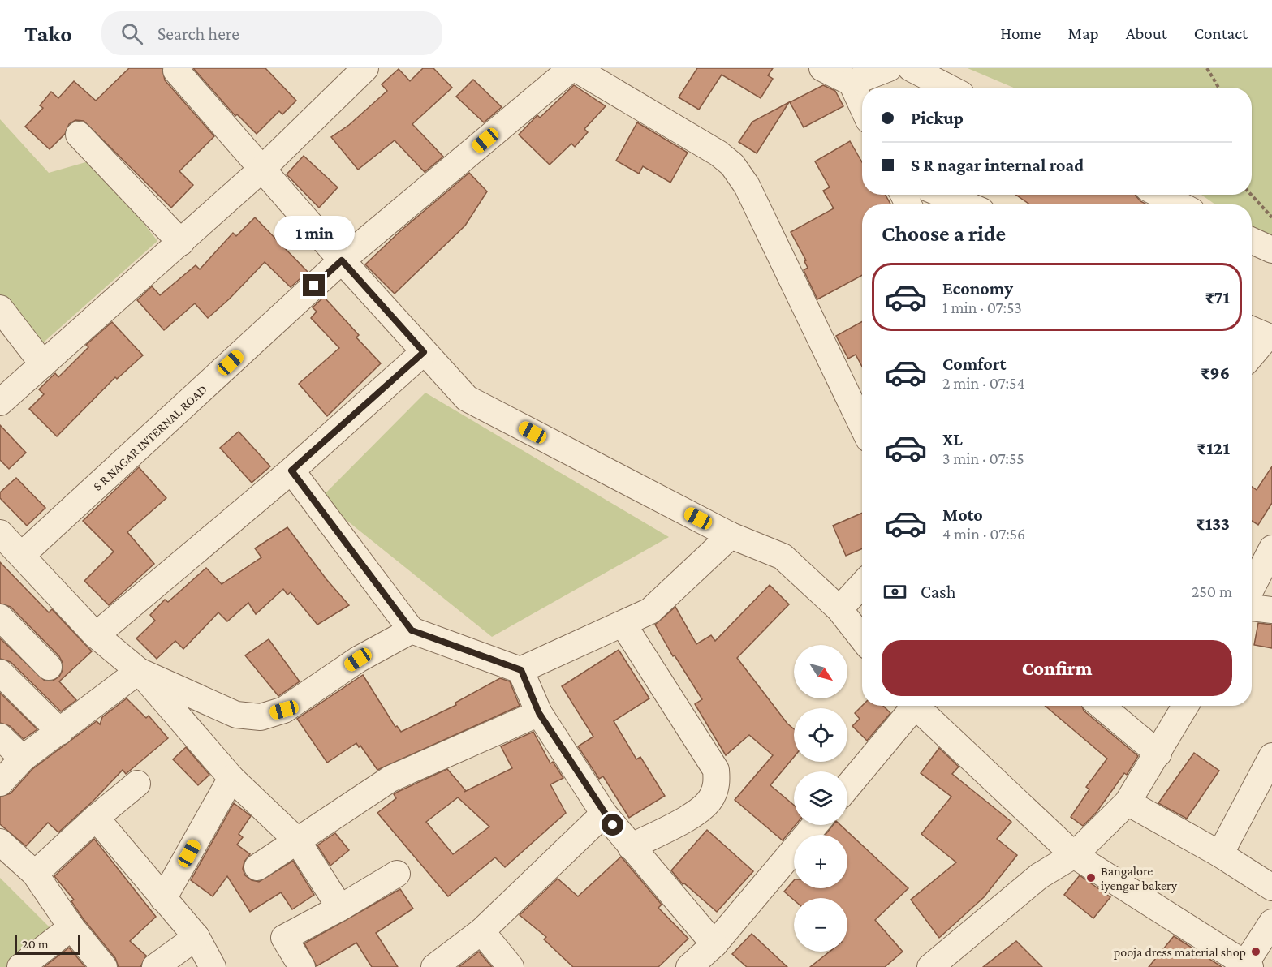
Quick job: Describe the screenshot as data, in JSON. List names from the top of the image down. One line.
{"streets":{"street":["S R NAGAR INTERNAL ROAD"]},"places":["Bangalore iyengar bakery","pooja dress material shop"],"scale_bar":"20 m","north":"bottom right","page":{"header":"Tako","search":"Search here","nav":["Home","Map","About","Contact"],"banner":["Pickup","S R nagar internal road"],"heading":"Choose a ride","bubble":"1 min","list":[{"name":"Economy","note":"1 min · 07:53","value":"₹71"},{"name":"Comfort","note":"2 min · 07:54","value":"₹96"},{"name":"XL","note":"3 min · 07:55","value":"₹121"},{"name":"Moto","note":"4 min · 07:56","value":"₹133"}],"pay":["Cash","250 m"],"buttons":"Confirm","map_buttons":["+","−"],"scale":"20 m"}}
